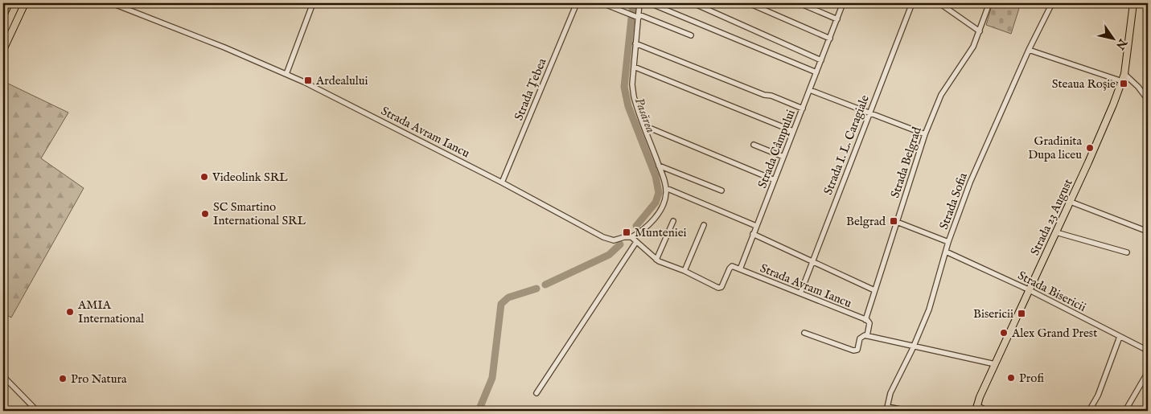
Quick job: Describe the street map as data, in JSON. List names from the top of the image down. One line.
{"streets":{"main road":["Strada 23 August"],"street":["Strada Țebea","Strada Avram Iancu","Strada I. L. Caragiale","Strada Câmpului","Strada Belgrad","Strada Sofia","Strada Bisericii"]},"crossings":[["Strada Țebea","Strada Avram Iancu"],["Strada Avram Iancu","Strada I. L. Caragiale"],["Strada Avram Iancu","Strada Câmpului"],["Strada Avram Iancu","Strada Belgrad"],["Strada Sofia","Strada Bisericii"],["Strada 23 August","Strada Bisericii"]],"water":["Pasărea"],"places":{"transit":["Ardealului","Steaua Roșie","Belgrad","Munteniei","Bisericii"],"other":["Gradinita Dupa liceu","Videolink SRL","SC Smartino International SRL","AMIA International","Alex Grand Prest","Profi","Pro Natura"]},"north":"bottom right"}
